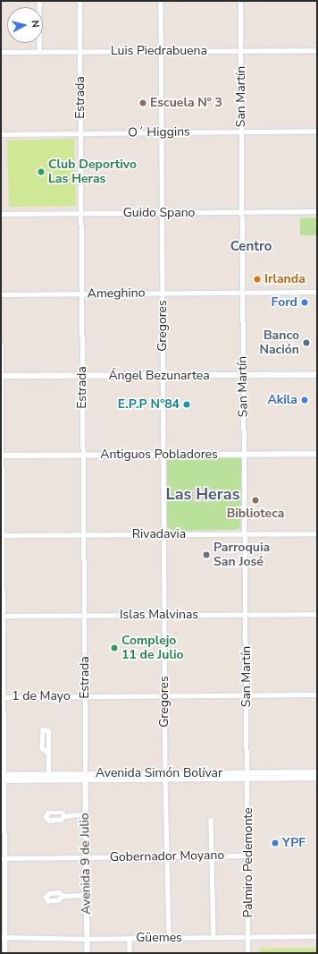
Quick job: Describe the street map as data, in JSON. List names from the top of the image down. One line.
{"streets":{"street":["Luis Piedrabuena","San Martín","Estrada","O´ Higgins","Guido Spano","Ameghino","Gregores","Ángel Bezunartea","Antiguos Pobladores","Rivadavia","Islas Malvinas","1 de Mayo","Avenida Simón Bolívar","Gobernador Moyano","Palmiro Pedemonte","Avenida 9 de Julio","Güemes"]},"crossings":[["Luis Piedrabuena","San Martín"],["Luis Piedrabuena","Estrada"],["Luis Piedrabuena","Gregores"],["San Martín","O´ Higgins"],["San Martín","Guido Spano"],["San Martín","Ameghino"],["San Martín","Ángel Bezunartea"],["San Martín","Antiguos Pobladores"],["San Martín","Rivadavia"],["San Martín","Islas Malvinas"],["San Martín","1 de Mayo"],["San Martín","Avenida Simón Bolívar"],["San Martín","Palmiro Pedemonte"],["Estrada","O´ Higgins"],["Estrada","Guido Spano"],["Estrada","Ameghino"],["Estrada","Ángel Bezunartea"],["Estrada","Antiguos Pobladores"],["Estrada","Rivadavia"],["Estrada","Islas Malvinas"],["Estrada","1 de Mayo"],["Estrada","Avenida Simón Bolívar"],["Estrada","Avenida 9 de Julio"],["O´ Higgins","Gregores"],["Guido Spano","Gregores"],["Ameghino","Gregores"],["Gregores","Ángel Bezunartea"],["Gregores","Antiguos Pobladores"],["Gregores","Rivadavia"],["Gregores","Islas Malvinas"],["Gregores","1 de Mayo"],["Gregores","Avenida Simón Bolívar"],["Gregores","Gobernador Moyano"],["Gregores","Güemes"],["Avenida Simón Bolívar","Palmiro Pedemonte"],["Avenida Simón Bolívar","Avenida 9 de Julio"],["Gobernador Moyano","Palmiro Pedemonte"],["Gobernador Moyano","Avenida 9 de Julio"],["Palmiro Pedemonte","Güemes"],["Avenida 9 de Julio","Güemes"]],"districts":["Centro","Las Heras"],"places":["Escuela Nº 3","Club Deportivo Las Heras","Irlanda","Ford","Banco Nación","Akila","E.P.P N°84","Biblioteca","Parroquia San José","Complejo 11 de Julio","YPF"],"north":"right"}
